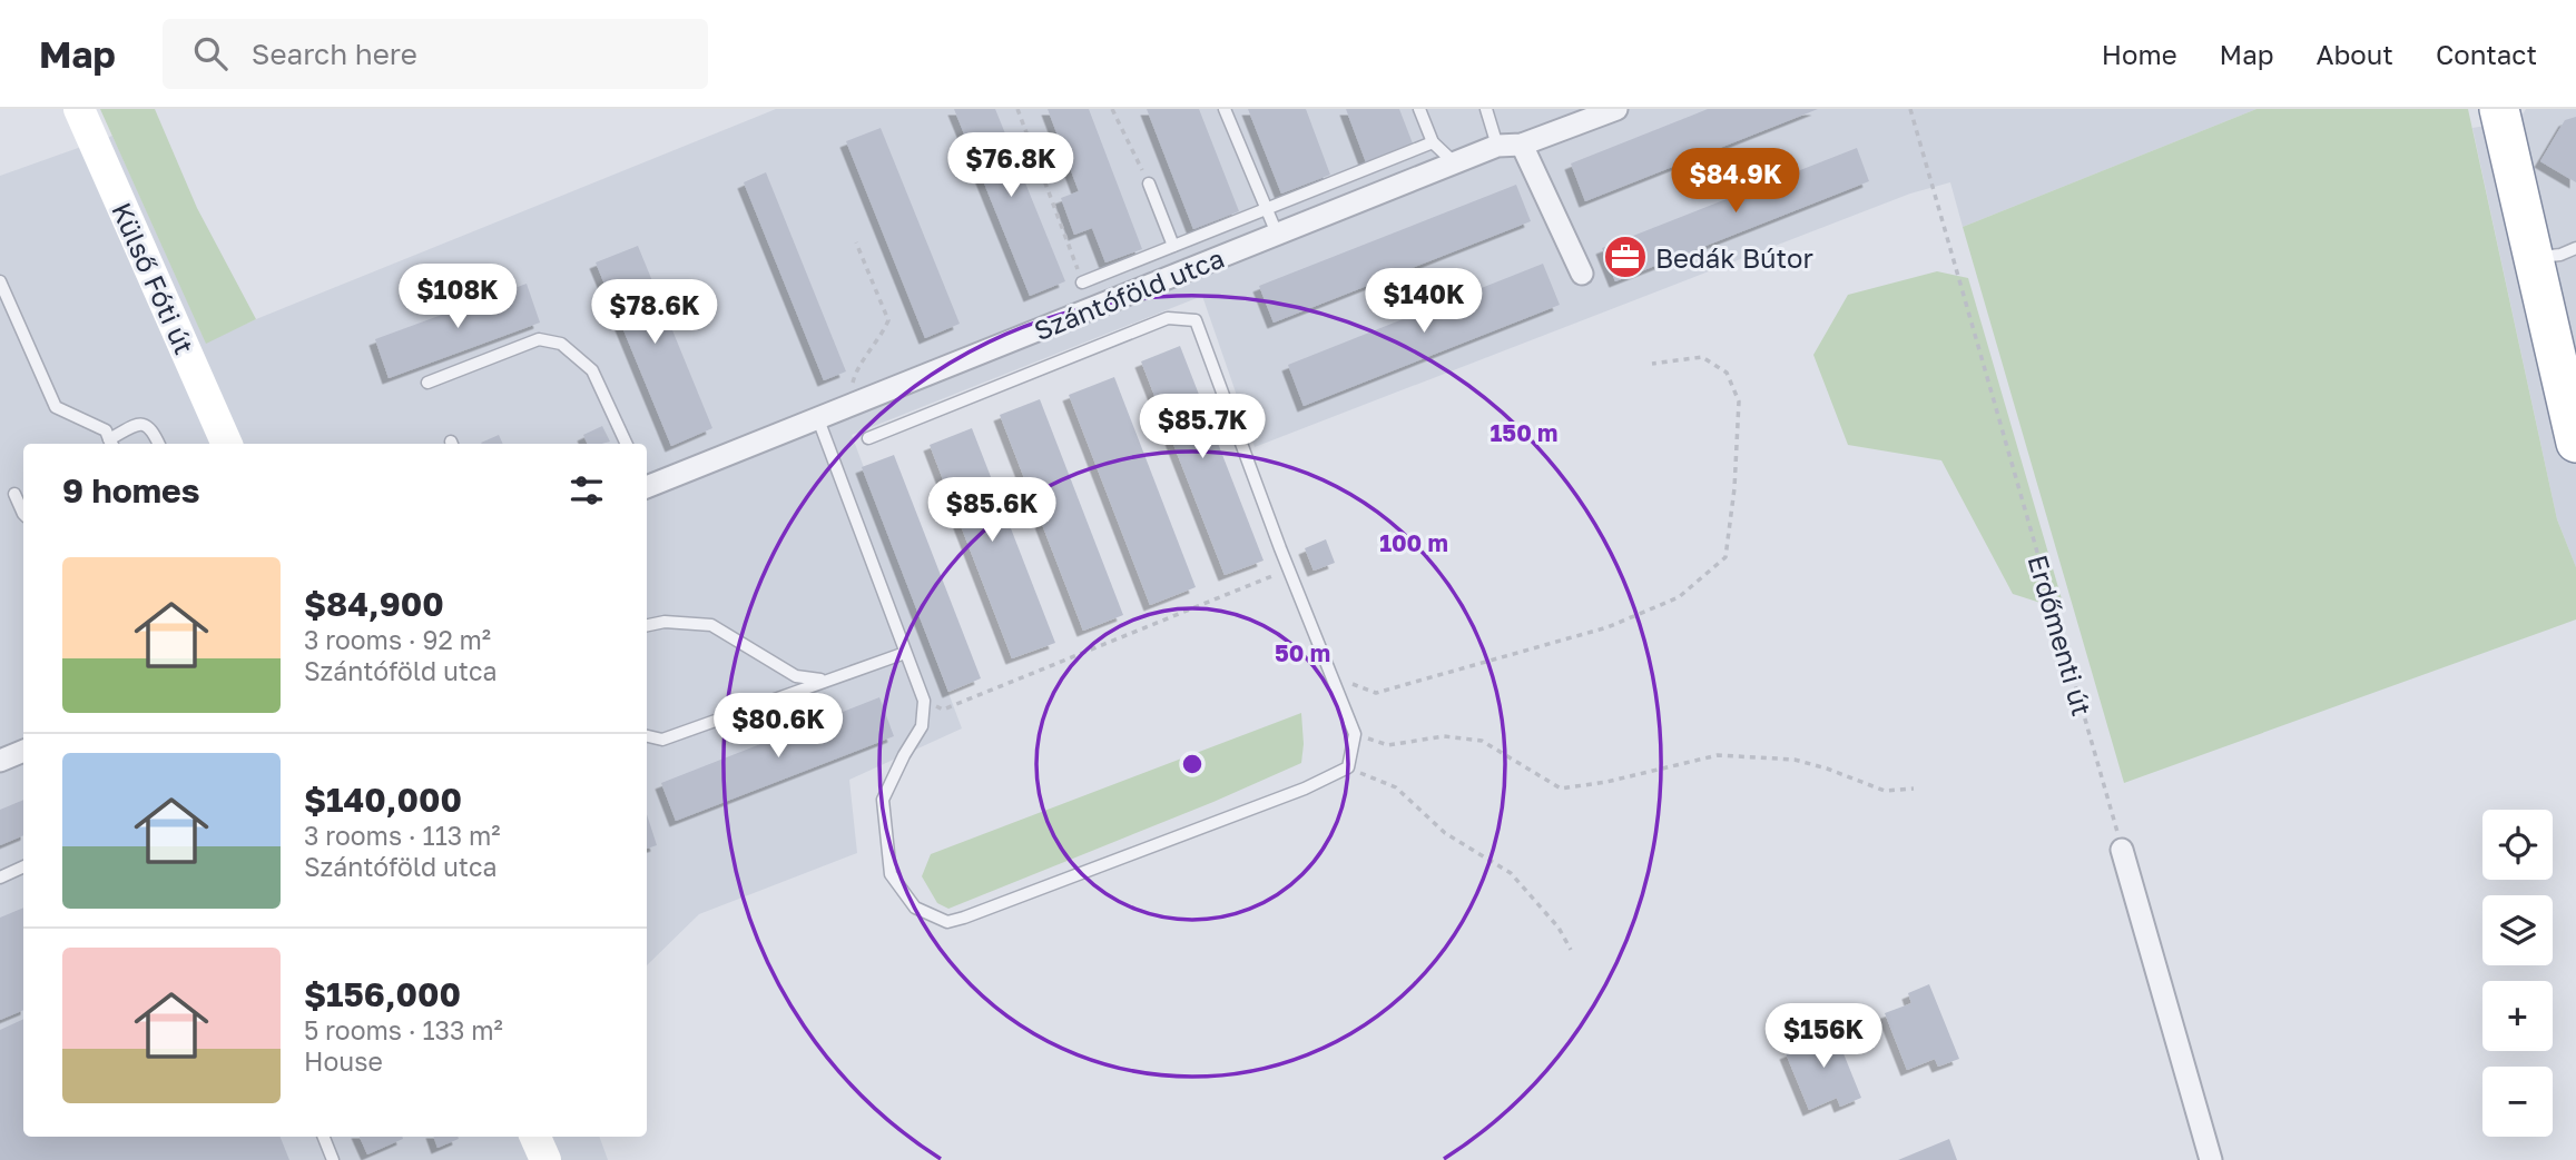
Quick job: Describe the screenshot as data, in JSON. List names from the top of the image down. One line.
{"streets":{"main road":["Külső Fóti út"],"street":["Szántóföld utca"],"path":["Erdőmenti út"]},"places":{"office":["Bedák Bútor"]},"page":{"header":"Map","search":"Search here","nav":["Home","Map","About","Contact"],"price":["$76.8K","$84.9K","$108K","$140K","$78.6K","$85.7K","$85.6K","$80.6K","$156K"],"heading":"9 homes","list":[{"name":"$84,900","note":"3 rooms · 92 m² · Szántóföld utca"},{"name":"$140,000","note":"3 rooms · 113 m² · Szántóföld utca"},{"name":"$156,000","note":"5 rooms · 133 m² · House"}],"map_buttons":["+","−"]},"rings":["150 m","100 m","50 m"]}
